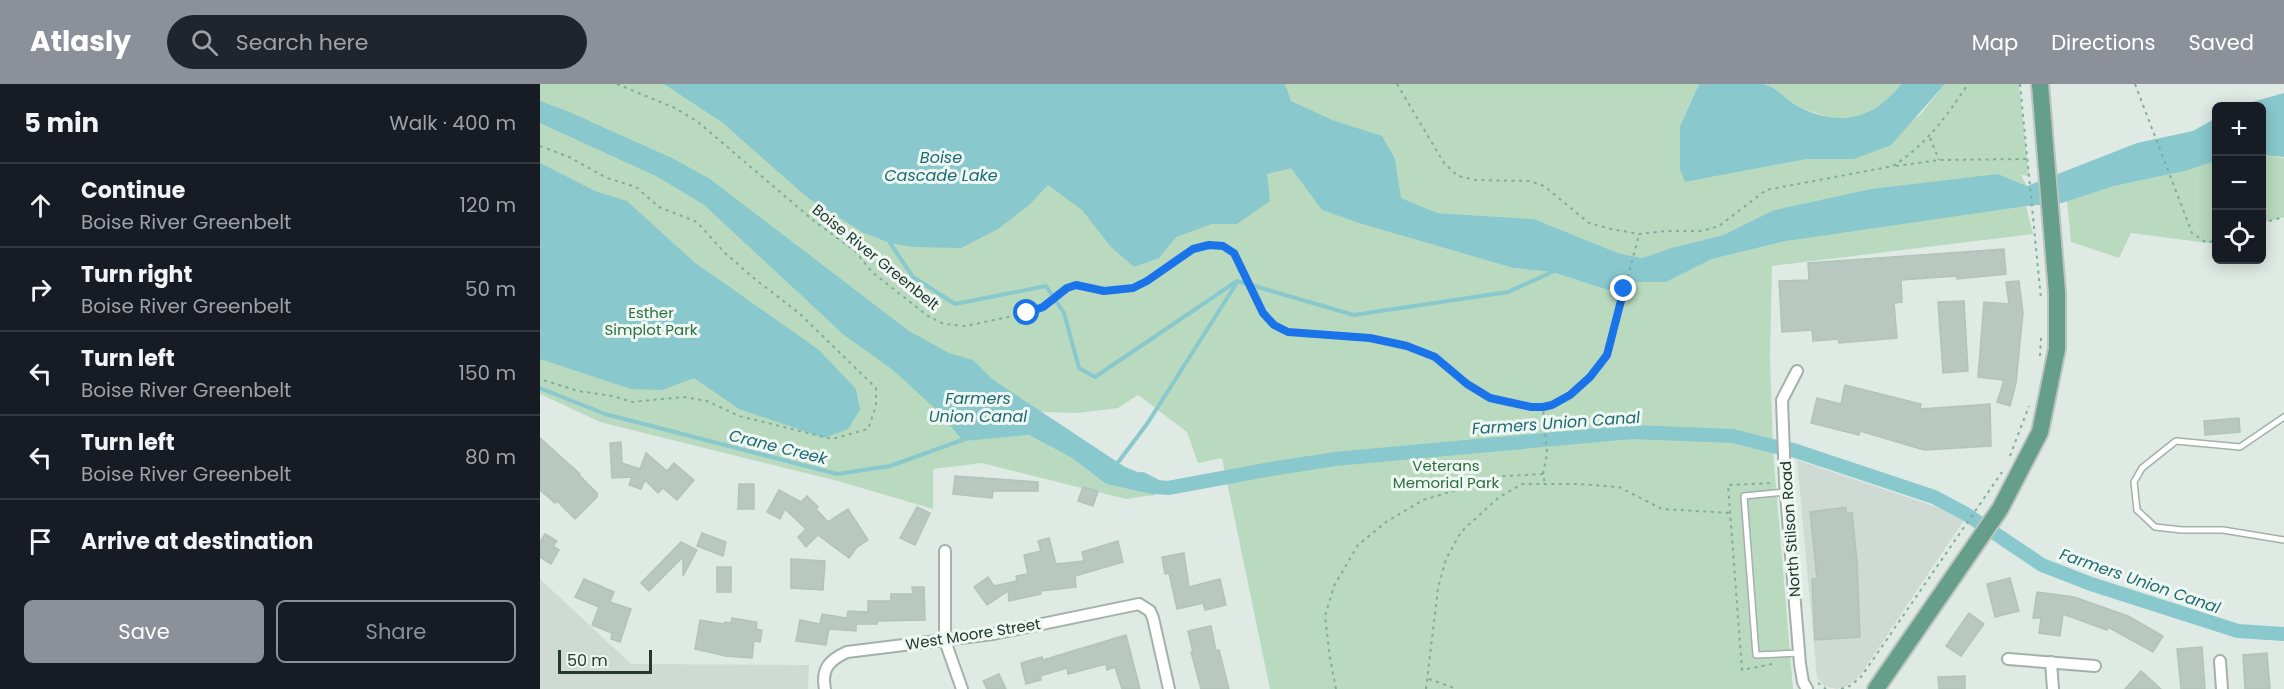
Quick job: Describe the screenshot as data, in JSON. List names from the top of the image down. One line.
{"streets":{"street":["North Stilson Road","West Moore Street"],"path":["Boise River Greenbelt"]},"water":["Boise Cascade Lake","Farmers Union Canal","Crane Creek"],"parks":["Esther Simplot Park","Veterans Memorial Park"],"scale_bar":"50 m","page":{"header":"Atlasly","search":"Search here","nav":["Map","Directions","Saved"],"heading":["5 min","Walk · 400 m"],"map_buttons":["+","−"],"list":[["Continue","Boise River Greenbelt","120 m"],["Turn right","Boise River Greenbelt","50 m"],["Turn left","Boise River Greenbelt","150 m"],["Turn left","Boise River Greenbelt","80 m"],"Arrive at destination"],"buttons":["Save","Share"],"scale":"50 m"}}
